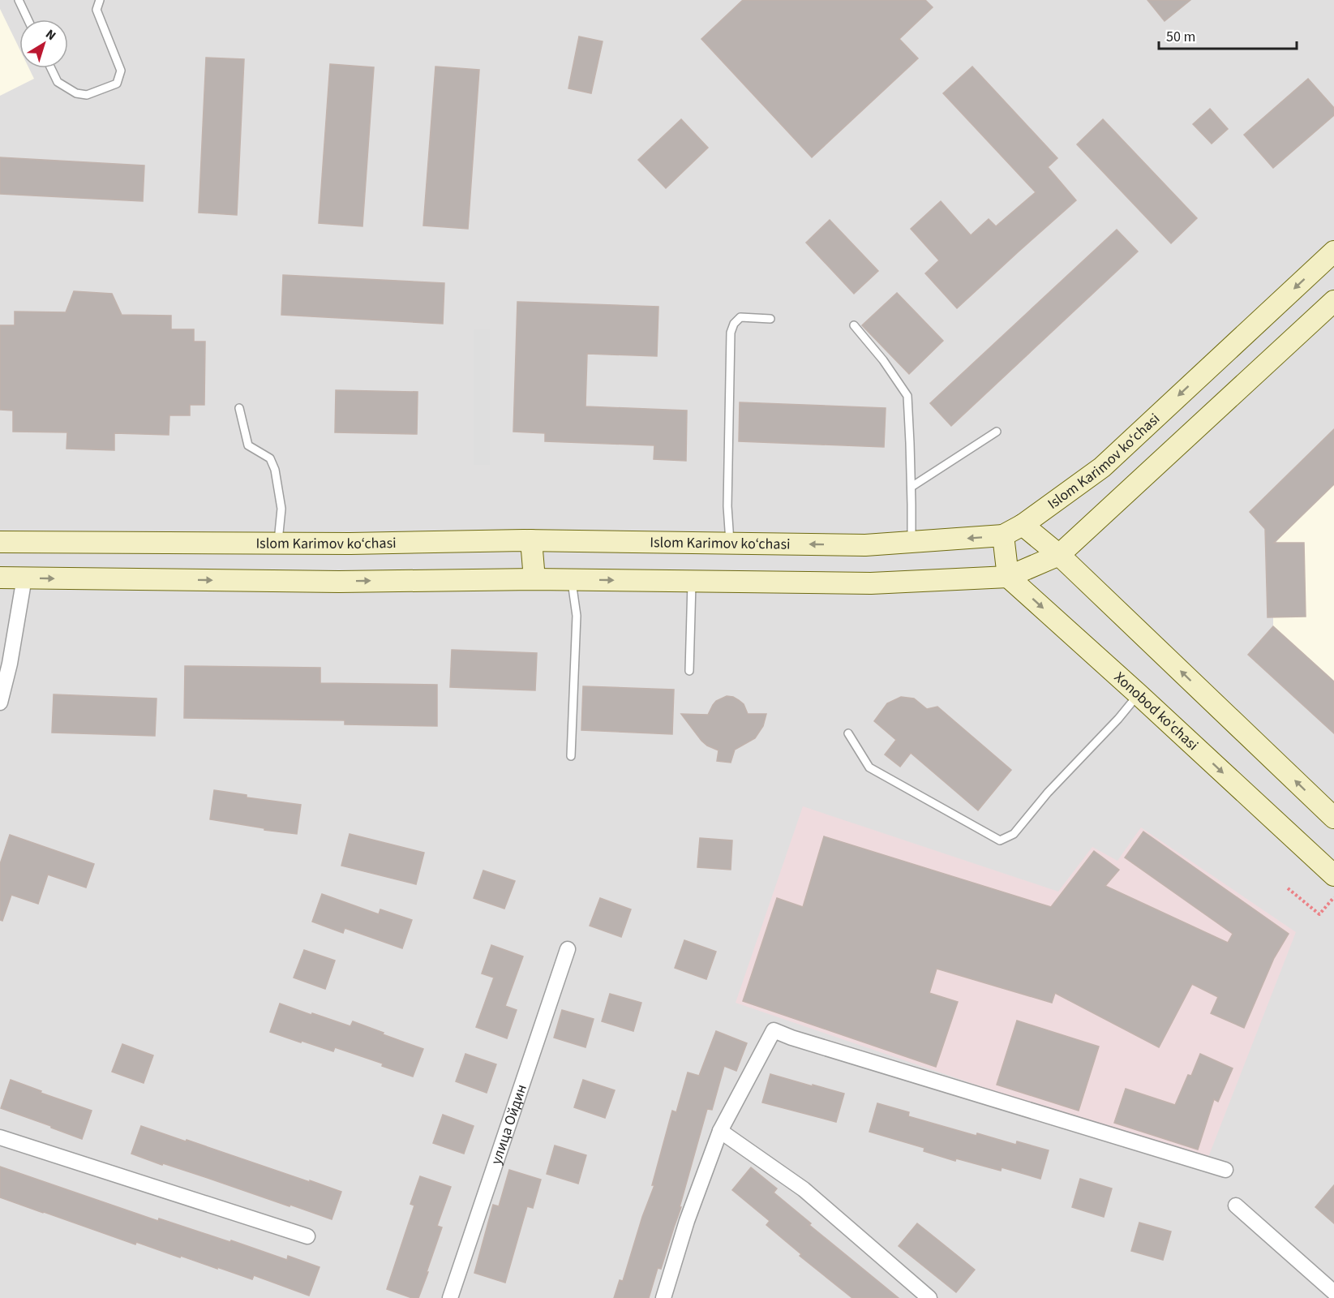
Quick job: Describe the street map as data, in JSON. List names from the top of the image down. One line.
{"streets":{"main road":["Islom Karimov ko‘chasi","Xonobod ko'chasi"],"street":["улица Ойдин"]},"scale_bar":"50 m","north":"top right"}
